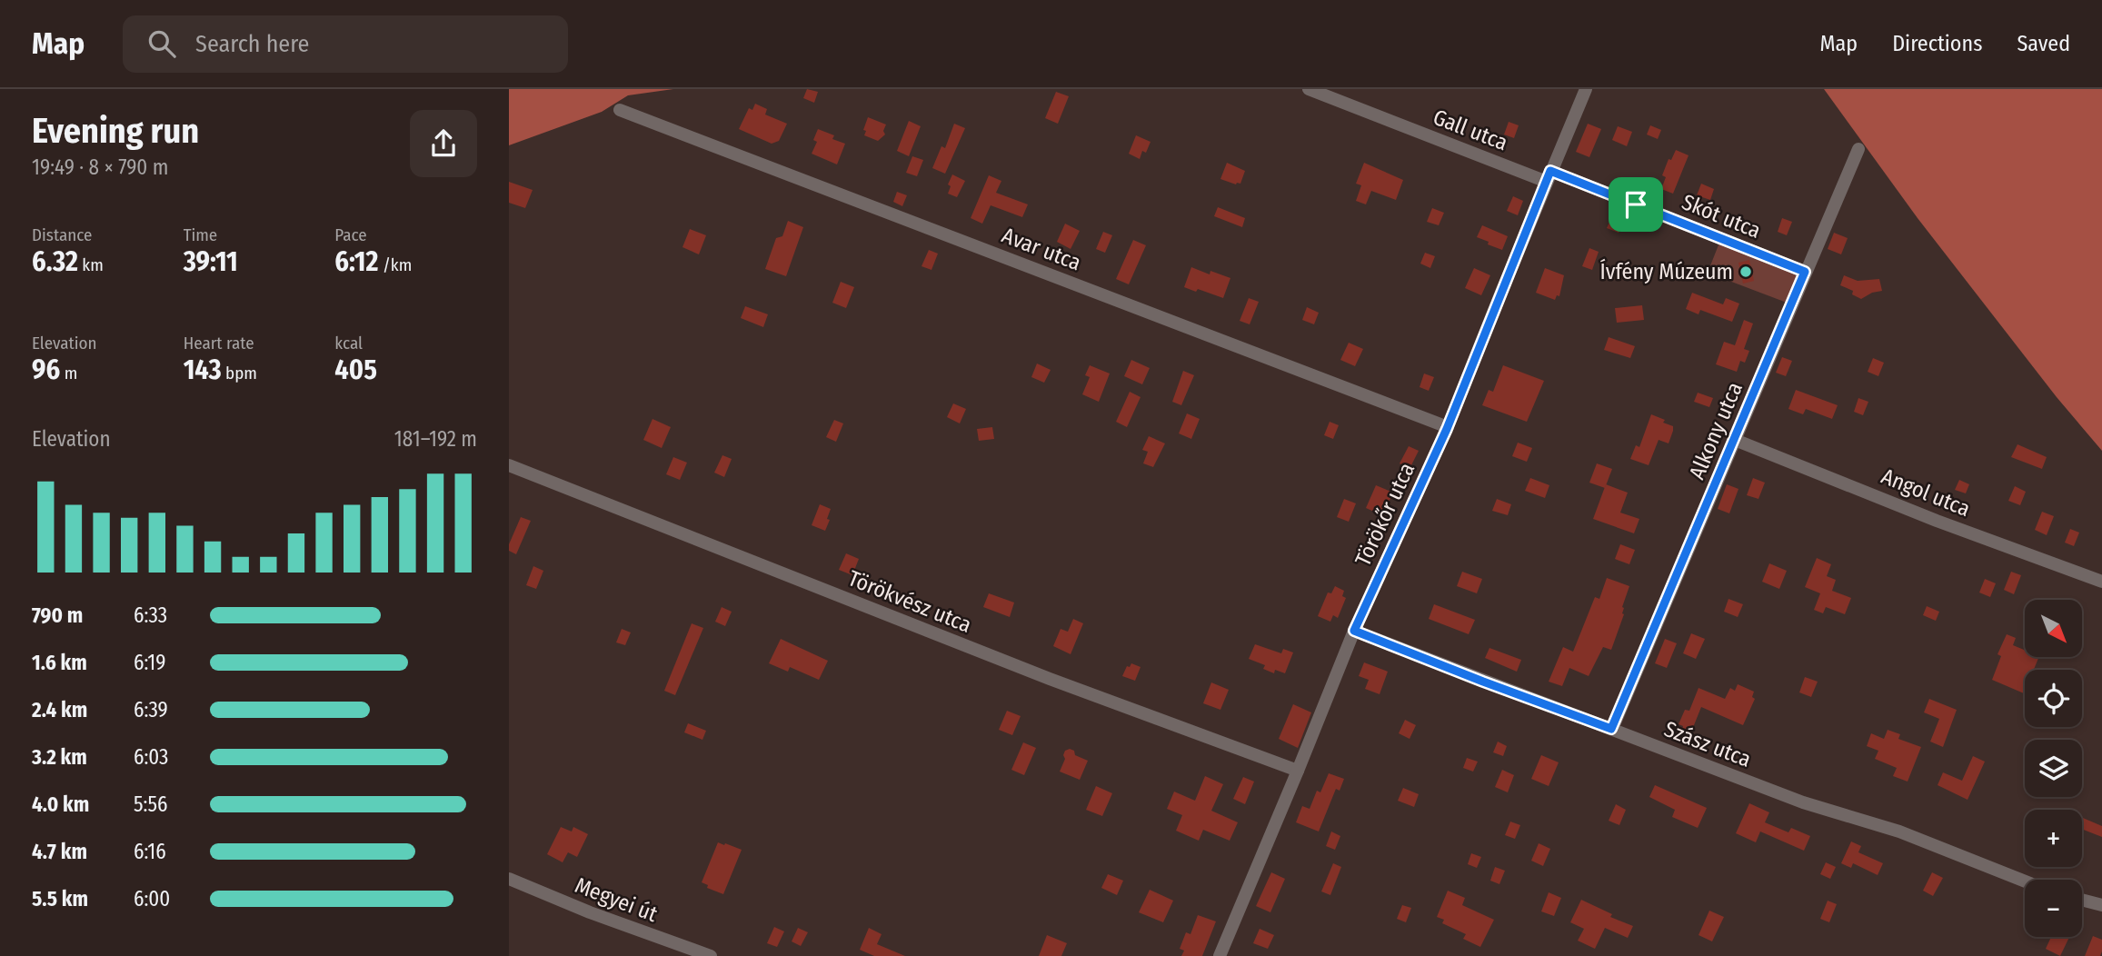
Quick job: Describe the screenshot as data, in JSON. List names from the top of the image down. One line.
{"streets":{"street":["Gall utca","Skót utca","Avar utca","Alkony utca","Angol utca","Törökőr utca","Törökvész utca","Szász utca","Megyei út"]},"crossings":[["Gall utca","Skót utca"],["Gall utca","Törökőr utca"],["Skót utca","Alkony utca"],["Skót utca","Törökőr utca"],["Avar utca","Törökőr utca"],["Alkony utca","Angol utca"],["Alkony utca","Szász utca"],["Törökőr utca","Törökvész utca"],["Törökőr utca","Szász utca"]],"places":["Ívfény Múzeum"],"north":"bottom right","page":{"header":"Map","search":"Search here","nav":["Map","Directions","Saved"],"heading":["Evening run","19:49 · 8 × 790 m"],"stats":[["Distance","6.32 km"],["Time","39:11"],["Pace","6:12 /km"],["Elevation","96 m"],["Heart rate","143 bpm"],["kcal","405"]],"chart":["Elevation","181–192 m"],"list":[{"name":"790 m","note":"6:33"},{"name":"1.6 km","note":"6:19"},{"name":"2.4 km","note":"6:39"},{"name":"3.2 km","note":"6:03"},{"name":"4.0 km","note":"5:56"},{"name":"4.7 km","note":"6:16"},{"name":"5.5 km","note":"6:00"}],"map_buttons":["+","−"]}}
